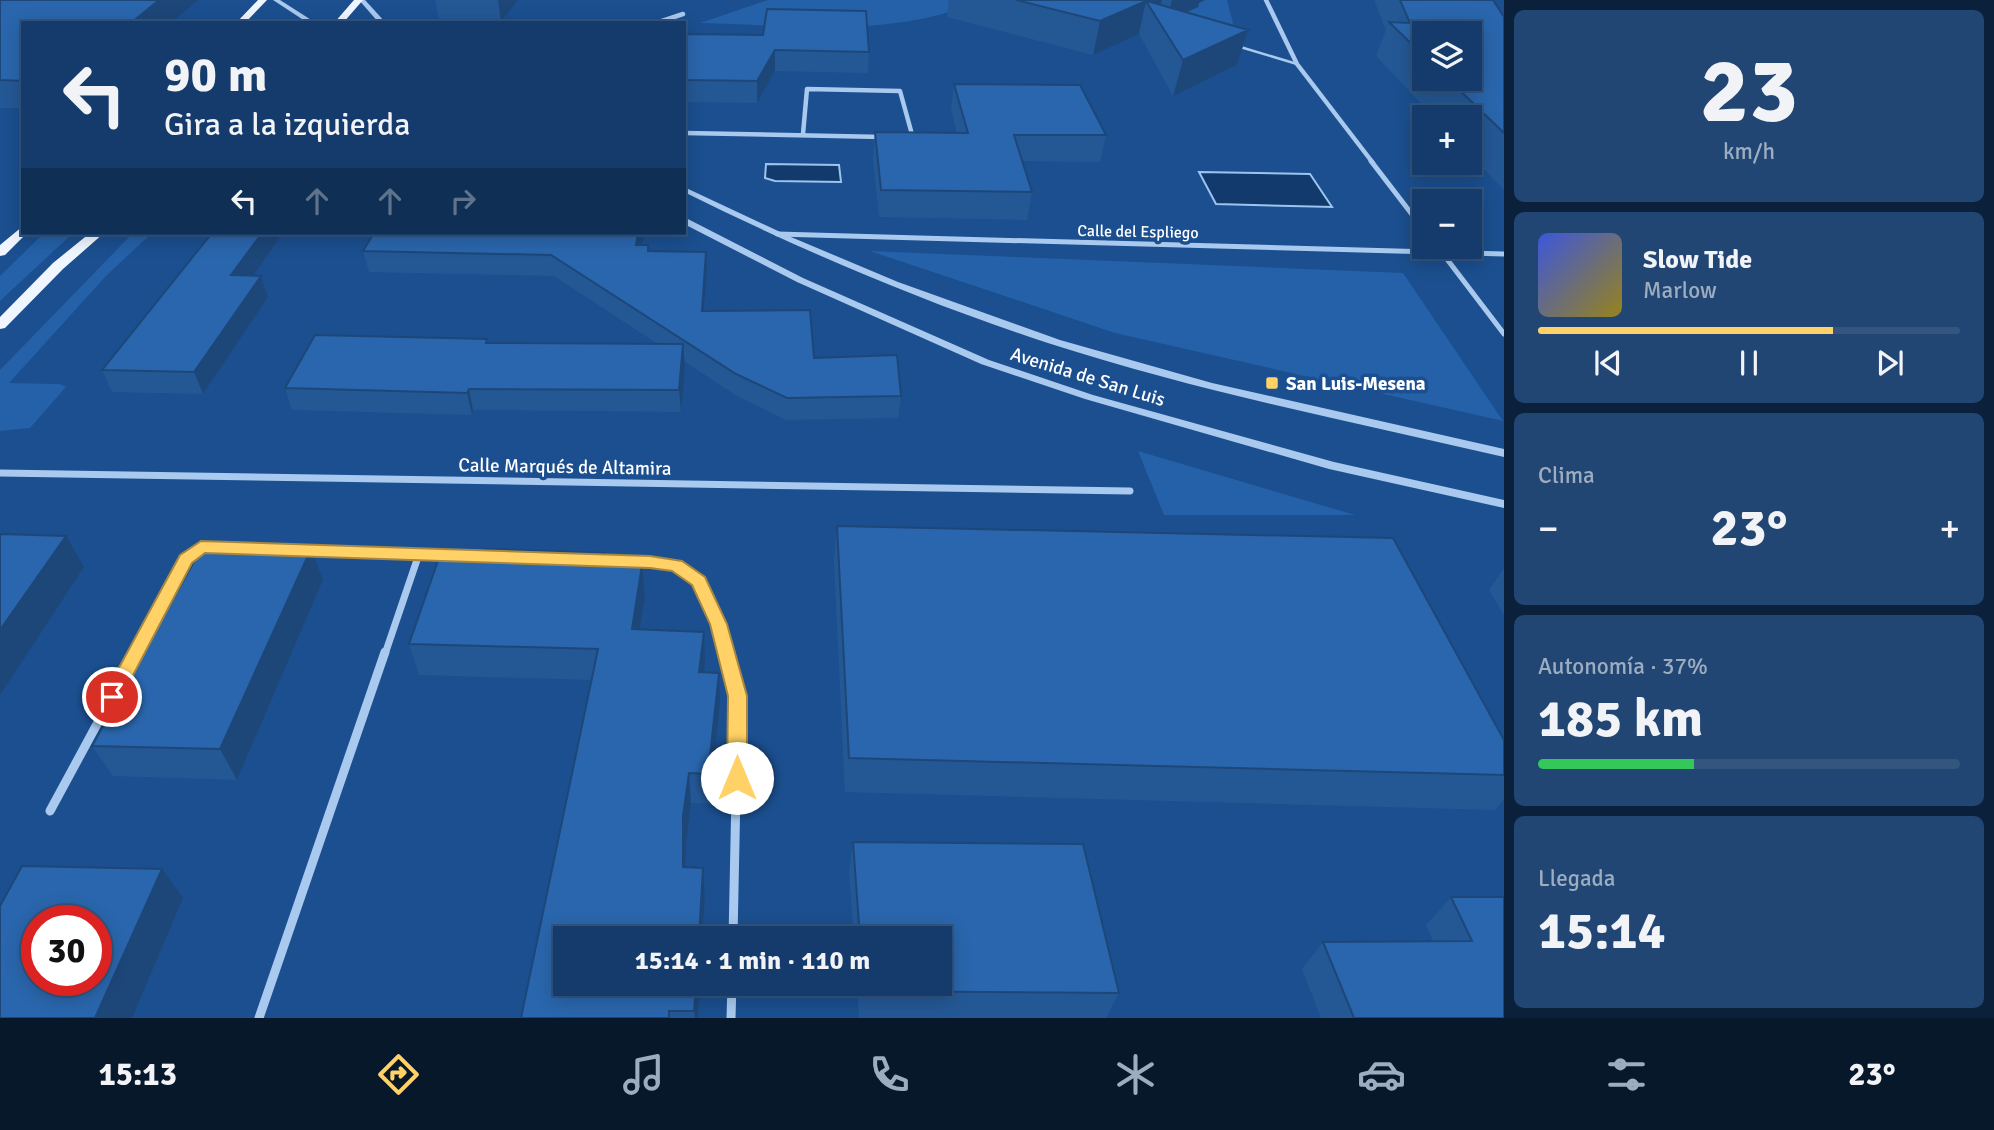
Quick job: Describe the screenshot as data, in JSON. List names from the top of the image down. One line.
{"streets":{"street":["Calle del Espliego","Avenida de San Luis","Calle Marqués de Altamira"]},"crossings":[["Calle del Espliego","Avenida de San Luis"]],"places":{"transit":["San Luis-Mesena"]},"page":{"tile":[["23","km/h"],"Clima",["Autonomía · 37%","185 km"],["Llegada","15:14"]],"map_buttons":["+","−"],"turn":["90 m","Gira a la izquierda"],"song":["Slow Tide","Marlow"],"heat":["−","23°","+"],"limit":"30","trip":"15:14 · 1 min · 110 m","tabs":["15:13","23°"]}}
